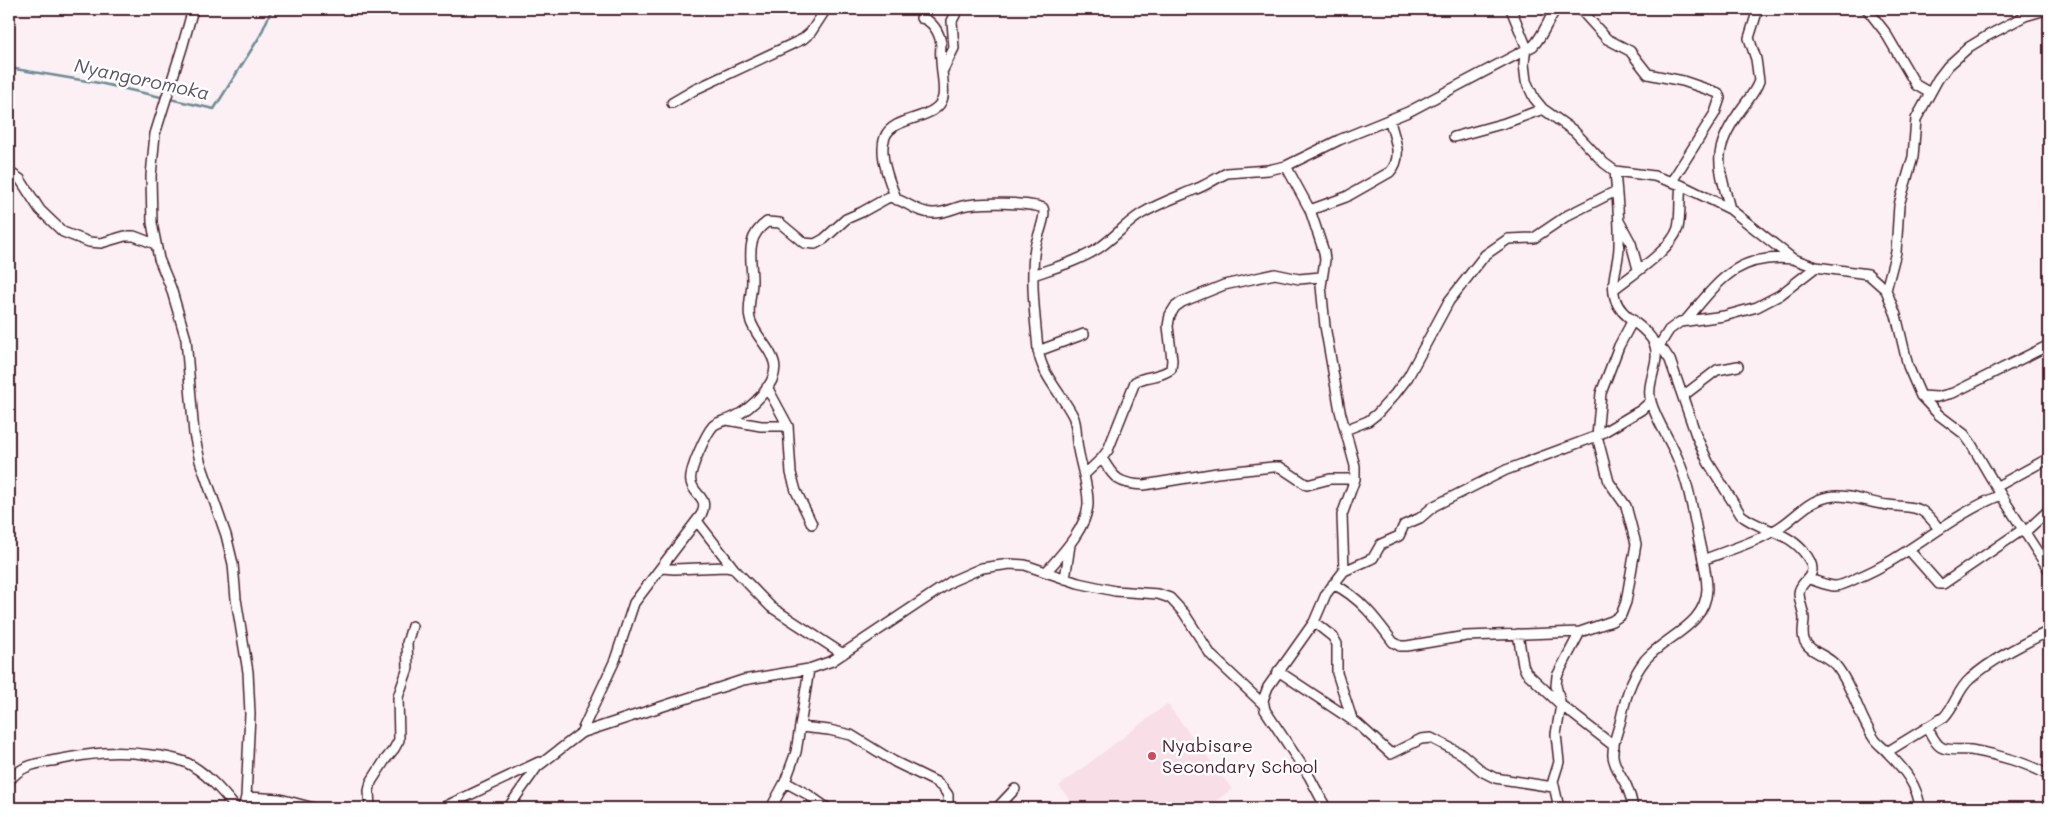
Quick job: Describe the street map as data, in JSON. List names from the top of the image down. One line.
{"water":["Nyangoromoka"],"places":["Nyabisare Secondary School"]}
